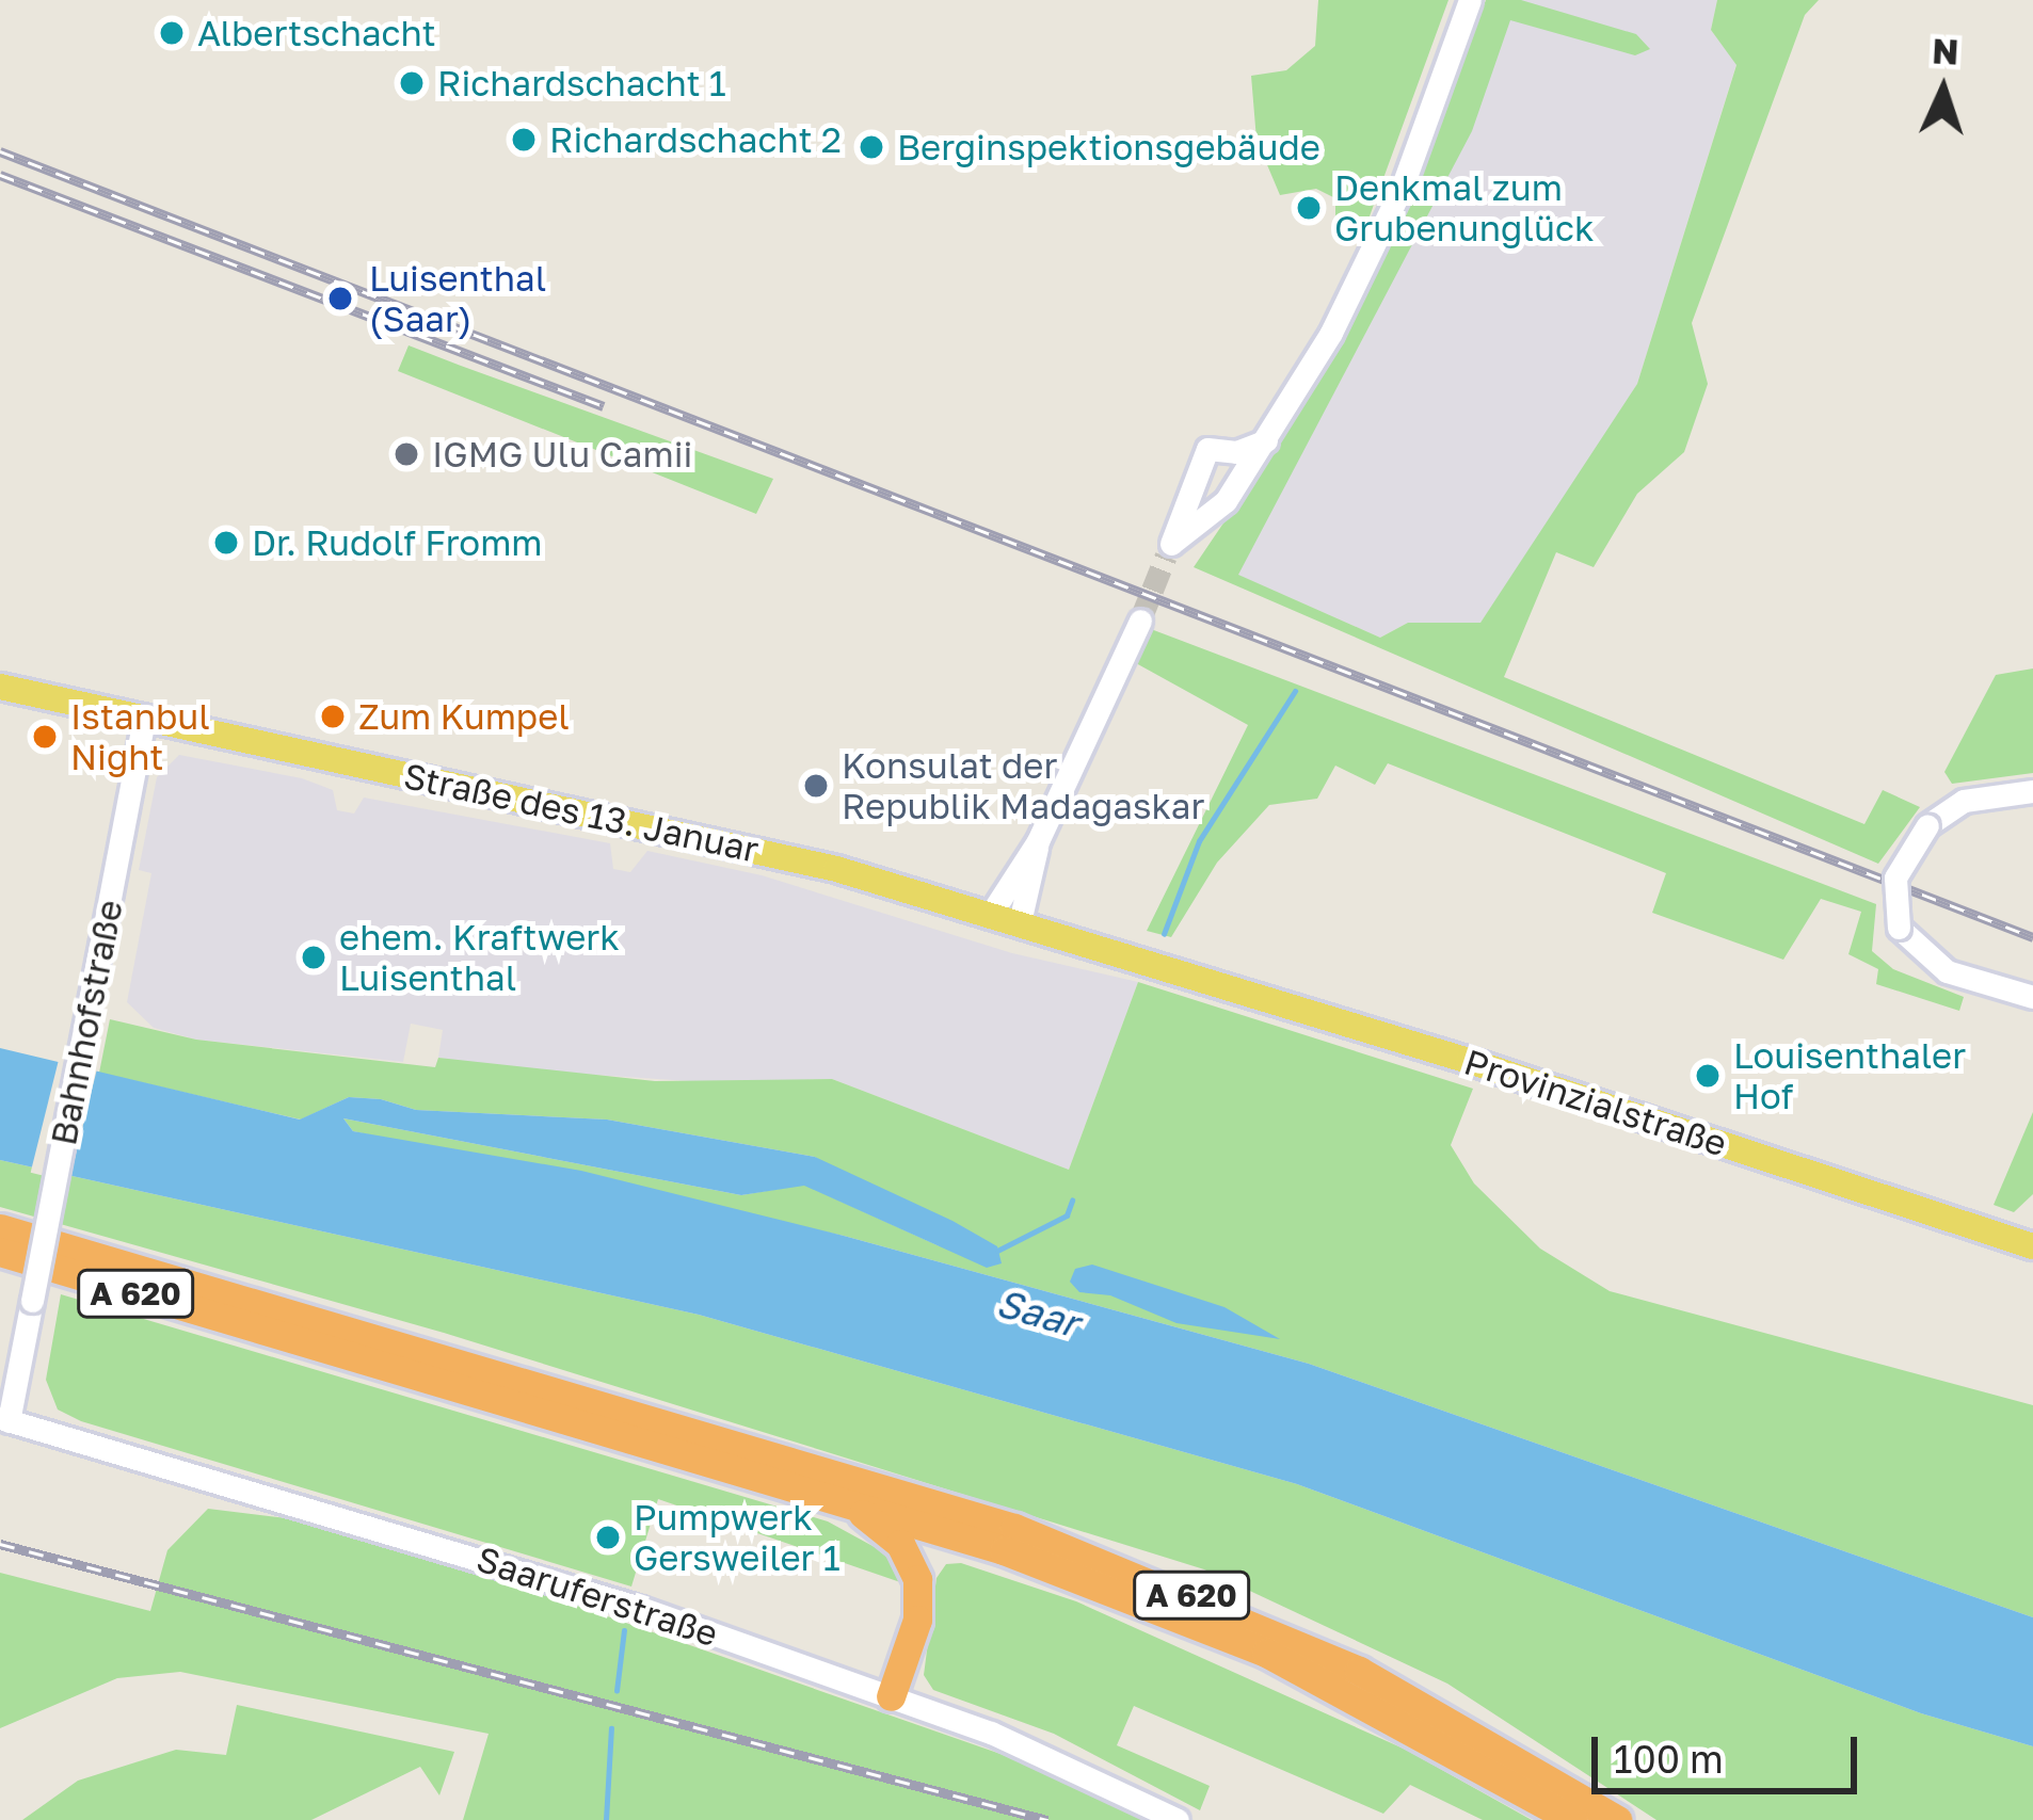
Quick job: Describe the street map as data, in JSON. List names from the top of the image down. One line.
{"streets":{"highway":["A 620"],"main road":["Straße des 13. Januar","Bahnhofstraße","Provinzialstraße","Saaruferstraße"]},"crossings":[["Straße des 13. Januar","Bahnhofstraße"],["Straße des 13. Januar","Provinzialstraße"],["Bahnhofstraße","Saaruferstraße"]],"water":["Saar"],"places":["Albertschacht","Richardschacht 1","Richardschacht 2","Berginspektionsgebäude","Denkmal zum Grubenunglück","Luisenthal (Saar)","IGMG Ulu Camii","Dr. Rudolf Fromm","Zum Kumpel","Istanbul Night","Konsulat der Republik Madagaskar","ehem. Kraftwerk Luisenthal","Louisenthaler Hof","Pumpwerk Gersweiler 1"],"scale_bar":"100 m","north":"top"}
